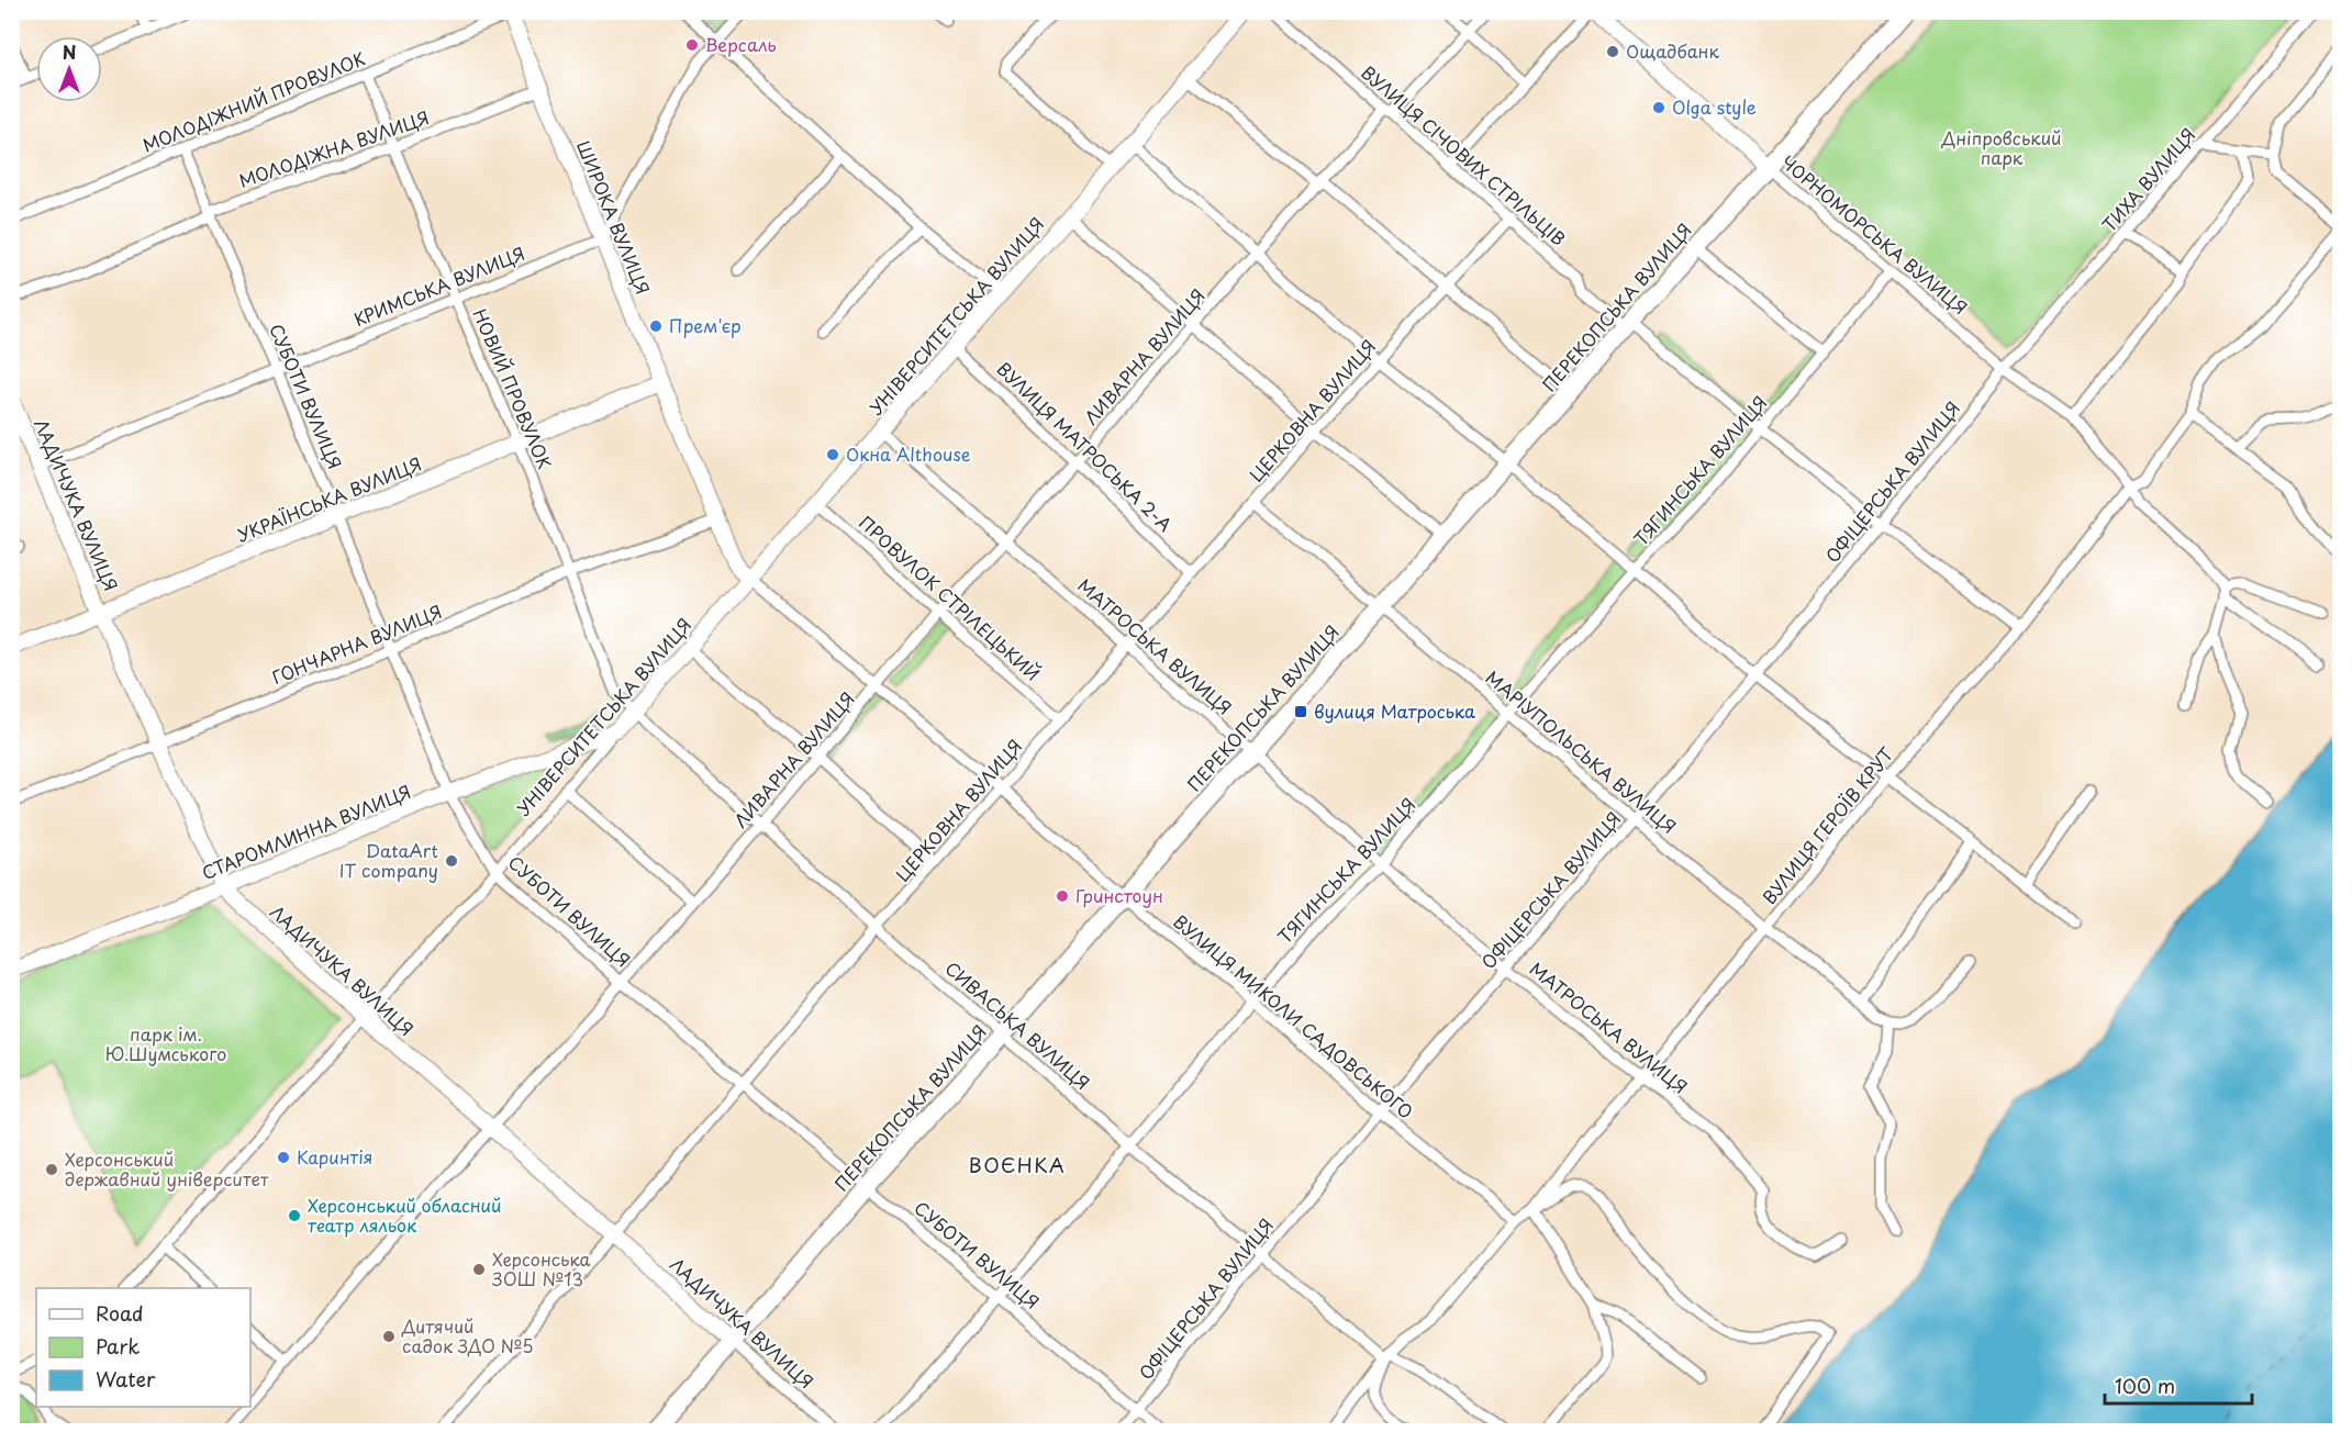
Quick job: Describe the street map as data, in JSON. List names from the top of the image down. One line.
{"streets":{"main road":["ПЕРЕКОПСЬКА ВУЛИЦЯ"],"street":["МОЛОДІЖНИЙ ПРОВУЛОК","МОЛОДІЖНА ВУЛИЦЯ","ВУЛИЦЯ СІЧОВИХ СТРІЛЬЦІВ","ТИХА ВУЛИЦЯ","ШИРОКА ВУЛИЦЯ","ЧОРНОМОРСЬКА ВУЛИЦЯ","КРИМСЬКА ВУЛИЦЯ","УНІВЕРСИТЕТСЬКА ВУЛИЦЯ","ЛИВАРНА ВУЛИЦЯ","НОВИЙ ПРОВУЛОК","СУБОТИ ВУЛИЦЯ","ЦЕРКОВНА ВУЛИЦЯ","ВУЛИЦЯ МАТРОСЬКА 2-А","ТЯГИНСЬКА ВУЛИЦЯ","ОФІЦЕРСЬКА ВУЛИЦЯ","УКРАЇНСЬКА ВУЛИЦЯ","ЛАДИЧУКА ВУЛИЦЯ","ПРОВУЛОК СТРІЛЕЦЬКИЙ","ГОНЧАРНА ВУЛИЦЯ","МАТРОСЬКА ВУЛИЦЯ","МАРІУПОЛЬСЬКА ВУЛИЦЯ","ВУЛИЦЯ ГЕРОЇВ КРУТ","СТАРОМЛИННА ВУЛИЦЯ","ВУЛИЦЯ МИКОЛИ САДОВСЬКОГО","СИВАСЬКА ВУЛИЦЯ"]},"crossings":[["МОЛОДІЖНИЙ ПРОВУЛОК","ШИРОКА ВУЛИЦЯ"],["МОЛОДІЖНИЙ ПРОВУЛОК","НОВИЙ ПРОВУЛОК"],["МОЛОДІЖНИЙ ПРОВУЛОК","СУБОТИ ВУЛИЦЯ"],["МОЛОДІЖНА ВУЛИЦЯ","ШИРОКА ВУЛИЦЯ"],["МОЛОДІЖНА ВУЛИЦЯ","НОВИЙ ПРОВУЛОК"],["МОЛОДІЖНА ВУЛИЦЯ","СУБОТИ ВУЛИЦЯ"],["ВУЛИЦЯ СІЧОВИХ СТРІЛЬЦІВ","ПЕРЕКОПСЬКА ВУЛИЦЯ"],["ВУЛИЦЯ СІЧОВИХ СТРІЛЬЦІВ","ЛИВАРНА ВУЛИЦЯ"],["ВУЛИЦЯ СІЧОВИХ СТРІЛЬЦІВ","ЦЕРКОВНА ВУЛИЦЯ"],["ВУЛИЦЯ СІЧОВИХ СТРІЛЬЦІВ","ТЯГИНСЬКА ВУЛИЦЯ"],["ВУЛИЦЯ СІЧОВИХ СТРІЛЬЦІВ","ОФІЦЕРСЬКА ВУЛИЦЯ"],["ВУЛИЦЯ СІЧОВИХ СТРІЛЬЦІВ","ВУЛИЦЯ ГЕРОЇВ КРУТ"],["ТИХА ВУЛИЦЯ","ЧОРНОМОРСЬКА ВУЛИЦЯ"],["ТИХА ВУЛИЦЯ","ОФІЦЕРСЬКА ВУЛИЦЯ"],["ШИРОКА ВУЛИЦЯ","КРИМСЬКА ВУЛИЦЯ"],["ШИРОКА ВУЛИЦЯ","УНІВЕРСИТЕТСЬКА ВУЛИЦЯ"],["ШИРОКА ВУЛИЦЯ","УКРАЇНСЬКА ВУЛИЦЯ"],["ШИРОКА ВУЛИЦЯ","ГОНЧАРНА ВУЛИЦЯ"],["ШИРОКА ВУЛИЦЯ","ВУЛИЦЯ МИКОЛИ САДОВСЬКОГО"],["ЧОРНОМОРСЬКА ВУЛИЦЯ","ПЕРЕКОПСЬКА ВУЛИЦЯ"],["ЧОРНОМОРСЬКА ВУЛИЦЯ","ТЯГИНСЬКА ВУЛИЦЯ"],["ЧОРНОМОРСЬКА ВУЛИЦЯ","ОФІЦЕРСЬКА ВУЛИЦЯ"],["ЧОРНОМОРСЬКА ВУЛИЦЯ","ВУЛИЦЯ ГЕРОЇВ КРУТ"],["КРИМСЬКА ВУЛИЦЯ","НОВИЙ ПРОВУЛОК"],["КРИМСЬКА ВУЛИЦЯ","СУБОТИ ВУЛИЦЯ"],["КРИМСЬКА ВУЛИЦЯ","ЛАДИЧУКА ВУЛИЦЯ"],["ПЕРЕКОПСЬКА ВУЛИЦЯ","СУБОТИ ВУЛИЦЯ"],["ПЕРЕКОПСЬКА ВУЛИЦЯ","ЛАДИЧУКА ВУЛИЦЯ"],["ПЕРЕКОПСЬКА ВУЛИЦЯ","МАТРОСЬКА ВУЛИЦЯ"],["ПЕРЕКОПСЬКА ВУЛИЦЯ","МАРІУПОЛЬСЬКА ВУЛИЦЯ"],["ПЕРЕКОПСЬКА ВУЛИЦЯ","ВУЛИЦЯ МИКОЛИ САДОВСЬКОГО"],["ПЕРЕКОПСЬКА ВУЛИЦЯ","СИВАСЬКА ВУЛИЦЯ"],["УНІВЕРСИТЕТСЬКА ВУЛИЦЯ","НОВИЙ ПРОВУЛОК"],["УНІВЕРСИТЕТСЬКА ВУЛИЦЯ","СУБОТИ ВУЛИЦЯ"],["УНІВЕРСИТЕТСЬКА ВУЛИЦЯ","ВУЛИЦЯ МАТРОСЬКА 2-А"],["УНІВЕРСИТЕТСЬКА ВУЛИЦЯ","ЛАДИЧУКА ВУЛИЦЯ"],["УНІВЕРСИТЕТСЬКА ВУЛИЦЯ","ПРОВУЛОК СТРІЛЕЦЬКИЙ"],["УНІВЕРСИТЕТСЬКА ВУЛИЦЯ","МАТРОСЬКА ВУЛИЦЯ"],["УНІВЕРСИТЕТСЬКА ВУЛИЦЯ","СТАРОМЛИННА ВУЛИЦЯ"],["УНІВЕРСИТЕТСЬКА ВУЛИЦЯ","ВУЛИЦЯ МИКОЛИ САДОВСЬКОГО"],["УНІВЕРСИТЕТСЬКА ВУЛИЦЯ","СИВАСЬКА ВУЛИЦЯ"],["ЛИВАРНА ВУЛИЦЯ","СУБОТИ ВУЛИЦЯ"],["ЛИВАРНА ВУЛИЦЯ","ВУЛИЦЯ МАТРОСЬКА 2-А"],["ЛИВАРНА ВУЛИЦЯ","ЛАДИЧУКА ВУЛИЦЯ"],["ЛИВАРНА ВУЛИЦЯ","ПРОВУЛОК СТРІЛЕЦЬКИЙ"],["ЛИВАРНА ВУЛИЦЯ","МАТРОСЬКА ВУЛИЦЯ"],["ЛИВАРНА ВУЛИЦЯ","ВУЛИЦЯ МИКОЛИ САДОВСЬКОГО"],["ЛИВАРНА ВУЛИЦЯ","СИВАСЬКА ВУЛИЦЯ"],["НОВИЙ ПРОВУЛОК","УКРАЇНСЬКА ВУЛИЦЯ"],["НОВИЙ ПРОВУЛОК","ГОНЧАРНА ВУЛИЦЯ"],["НОВИЙ ПРОВУЛОК","СИВАСЬКА ВУЛИЦЯ"],["СУБОТИ ВУЛИЦЯ","ЦЕРКОВНА ВУЛИЦЯ"],["СУБОТИ ВУЛИЦЯ","ТЯГИНСЬКА ВУЛИЦЯ"],["СУБОТИ ВУЛИЦЯ","ОФІЦЕРСЬКА ВУЛИЦЯ"],["СУБОТИ ВУЛИЦЯ","УКРАЇНСЬКА ВУЛИЦЯ"],["СУБОТИ ВУЛИЦЯ","ГОНЧАРНА ВУЛИЦЯ"],["СУБОТИ ВУЛИЦЯ","СТАРОМЛИННА ВУЛИЦЯ"],["ЦЕРКОВНА ВУЛИЦЯ","ВУЛИЦЯ МАТРОСЬКА 2-А"],["ЦЕРКОВНА ВУЛИЦЯ","ЛАДИЧУКА ВУЛИЦЯ"],["ЦЕРКОВНА ВУЛИЦЯ","ПРОВУЛОК СТРІЛЕЦЬКИЙ"],["ЦЕРКОВНА ВУЛИЦЯ","МАТРОСЬКА ВУЛИЦЯ"],["ЦЕРКОВНА ВУЛИЦЯ","МАРІУПОЛЬСЬКА ВУЛИЦЯ"],["ЦЕРКОВНА ВУЛИЦЯ","ВУЛИЦЯ МИКОЛИ САДОВСЬКОГО"],["ЦЕРКОВНА ВУЛИЦЯ","СИВАСЬКА ВУЛИЦЯ"],["ТЯГИНСЬКА ВУЛИЦЯ","МАТРОСЬКА ВУЛИЦЯ"],["ТЯГИНСЬКА ВУЛИЦЯ","МАРІУПОЛЬСЬКА ВУЛИЦЯ"],["ТЯГИНСЬКА ВУЛИЦЯ","ВУЛИЦЯ МИКОЛИ САДОВСЬКОГО"],["ТЯГИНСЬКА ВУЛИЦЯ","СИВАСЬКА ВУЛИЦЯ"],["ОФІЦЕРСЬКА ВУЛИЦЯ","МАТРОСЬКА ВУЛИЦЯ"],["ОФІЦЕРСЬКА ВУЛИЦЯ","МАРІУПОЛЬСЬКА ВУЛИЦЯ"],["ОФІЦЕРСЬКА ВУЛИЦЯ","ВУЛИЦЯ МИКОЛИ САДОВСЬКОГО"],["ОФІЦЕРСЬКА ВУЛИЦЯ","СИВАСЬКА ВУЛИЦЯ"],["УКРАЇНСЬКА ВУЛИЦЯ","ЛАДИЧУКА ВУЛИЦЯ"],["ЛАДИЧУКА ВУЛИЦЯ","ГОНЧАРНА ВУЛИЦЯ"],["ЛАДИЧУКА ВУЛИЦЯ","СТАРОМЛИННА ВУЛИЦЯ"],["МАТРОСЬКА ВУЛИЦЯ","ВУЛИЦЯ ГЕРОЇВ КРУТ"],["МАРІУПОЛЬСЬКА ВУЛИЦЯ","ВУЛИЦЯ ГЕРОЇВ КРУТ"],["ВУЛИЦЯ ГЕРОЇВ КРУТ","ВУЛИЦЯ МИКОЛИ САДОВСЬКОГО"],["ВУЛИЦЯ ГЕРОЇВ КРУТ","СИВАСЬКА ВУЛИЦЯ"]],"districts":["ВОЄНКА"],"parks":["Дніпровський парк","парк ім. Ю.Шумського"],"places":{"other":["Версаль","Ощадбанк","Olga style","Прем'єр","Окна Althouse","DataArt IT company","Гринстоун","Каринтія","Херсонський державний університет","Херсонський обласний театр ляльок","Херсонська ЗОШ №13","Дитячий садок ЗДО №5"],"transit":["вулиця Матроська"]},"legend":["Road","Park","Water"],"scale_bar":"100 m","north":"top"}
